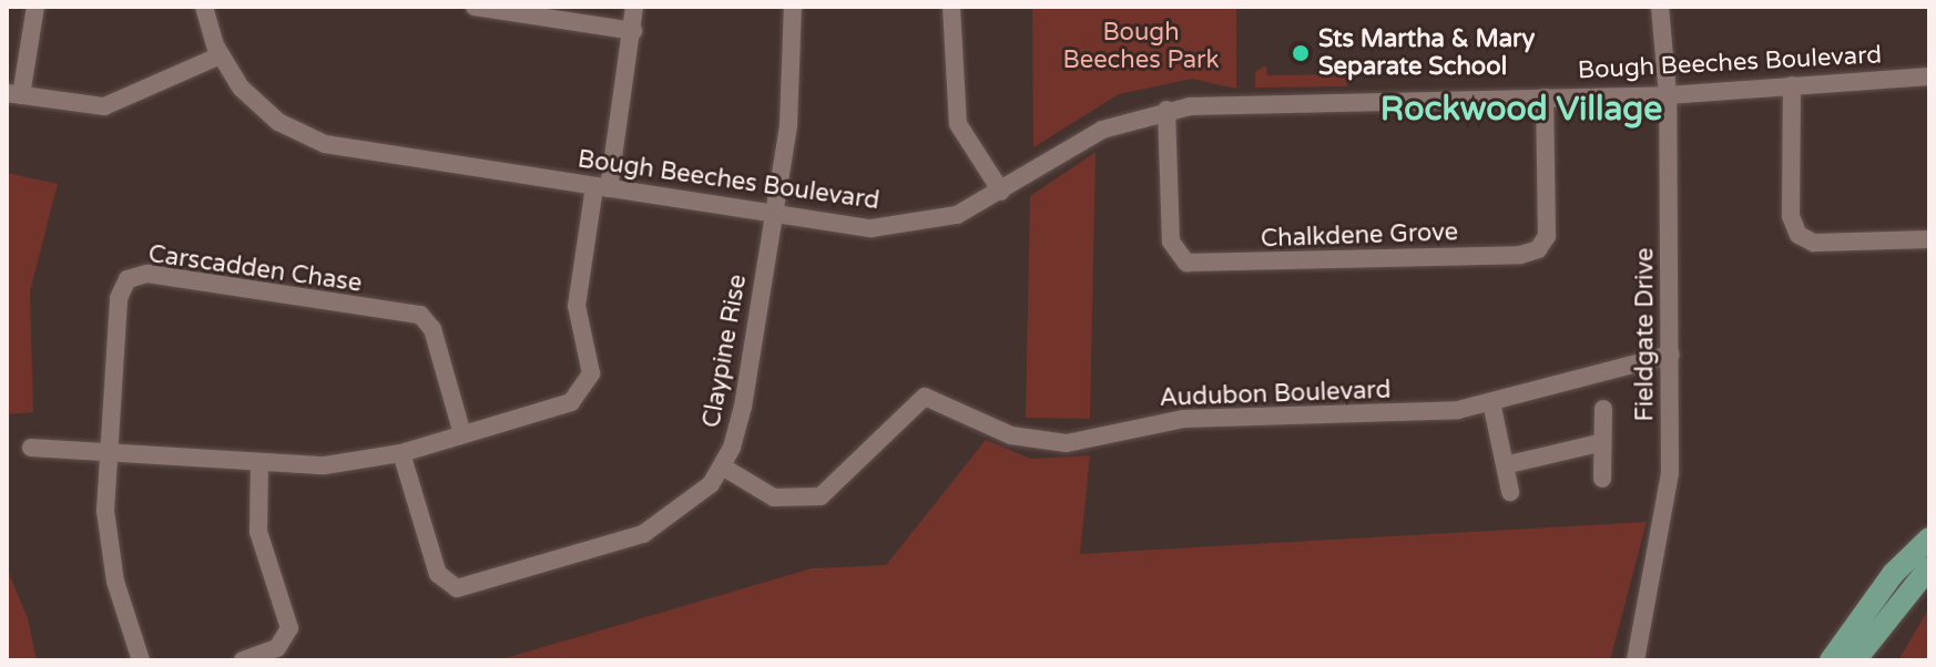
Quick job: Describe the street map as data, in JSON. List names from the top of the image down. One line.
{"streets":{"street":["Bough Beeches Boulevard","Chalkdene Grove","Carscadden Chase","Fieldgate Drive","Claypine Rise","Audubon Boulevard"]},"crossings":[["Bough Beeches Boulevard","Chalkdene Grove"],["Bough Beeches Boulevard","Fieldgate Drive"],["Bough Beeches Boulevard","Claypine Rise"],["Fieldgate Drive","Audubon Boulevard"],["Claypine Rise","Audubon Boulevard"]],"districts":["Rockwood Village"],"parks":["Bough Beeches Park"],"places":["Sts Martha & Mary Separate School"]}
